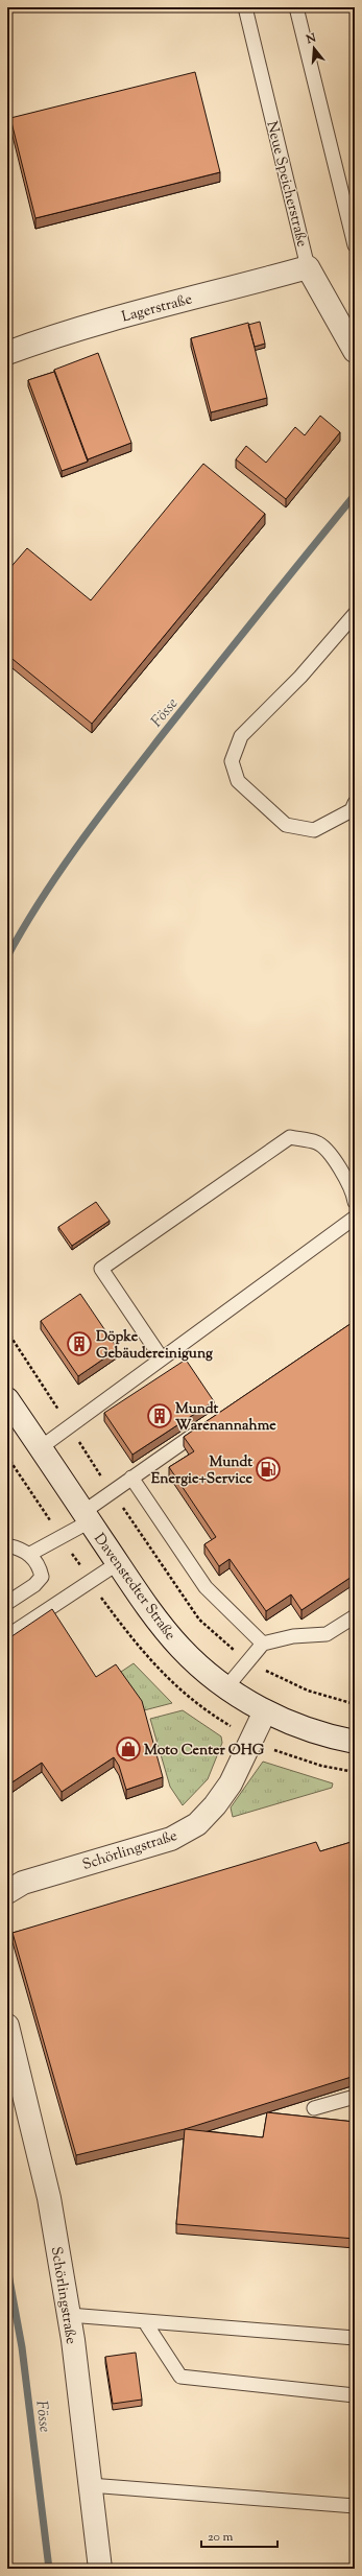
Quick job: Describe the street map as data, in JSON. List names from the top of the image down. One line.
{"streets":{"street":["Neue Speicherstraße","Lagerstraße","Davenstedter Straße","Schörlingstraße"]},"crossings":[["Neue Speicherstraße","Lagerstraße"],["Davenstedter Straße","Schörlingstraße"]],"water":["Fösse"],"places":{"building":["Döpke Gebäudereinigung","Mundt Warenannahme"],"fuel station":["Mundt Energie+Service"],"shop":["Moto Center OHG"]},"scale_bar":"20 m","north":"top"}
